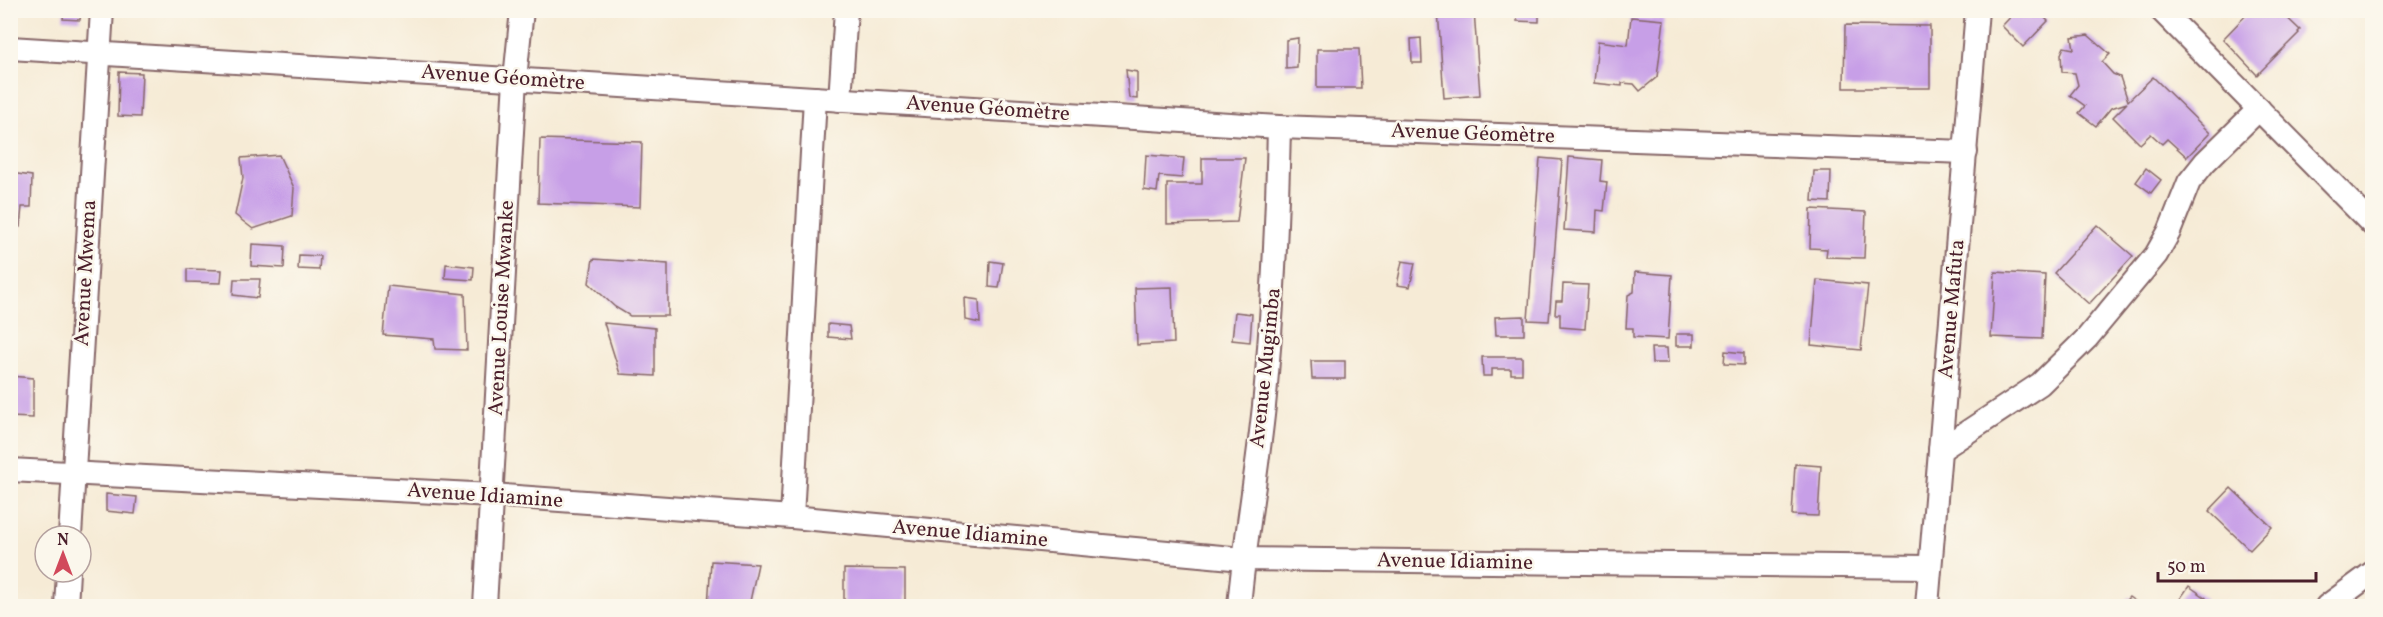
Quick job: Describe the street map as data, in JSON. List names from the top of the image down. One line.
{"streets":{"street":["Avenue Géomètre","Avenue Mwema","Avenue Louise Mwanke","Avenue Mafuta","Avenue Mugimba","Avenue Idiamine"]},"crossings":[["Avenue Géomètre","Avenue Mwema"],["Avenue Géomètre","Avenue Louise Mwanke"],["Avenue Géomètre","Avenue Mafuta"],["Avenue Géomètre","Avenue Mugimba"],["Avenue Mwema","Avenue Idiamine"],["Avenue Louise Mwanke","Avenue Idiamine"],["Avenue Mafuta","Avenue Idiamine"],["Avenue Mugimba","Avenue Idiamine"]],"scale_bar":"50 m","north":"top"}
